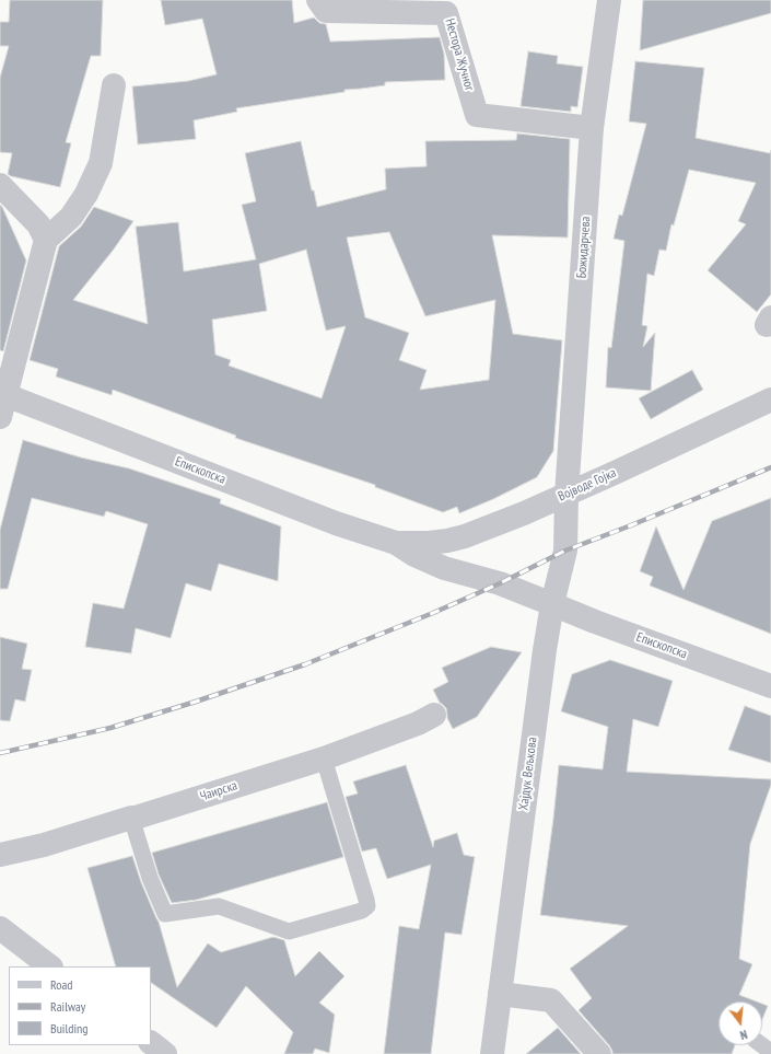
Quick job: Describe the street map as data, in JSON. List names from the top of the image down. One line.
{"streets":{"street":["Нестора Жучног","Божидарчева","Епископска","Војводе Гојка","Хајдук Вељкова","Чаирска"]},"crossings":[["Нестора Жучног","Божидарчева"],["Божидарчева","Војводе Гојка"],["Божидарчева","Хајдук Вељкова"],["Епископска","Војводе Гојка"],["Епископска","Хајдук Вељкова"],["Војводе Гојка","Хајдук Вељкова"]],"legend":["Road","Railway","Building"],"north":"bottom"}
